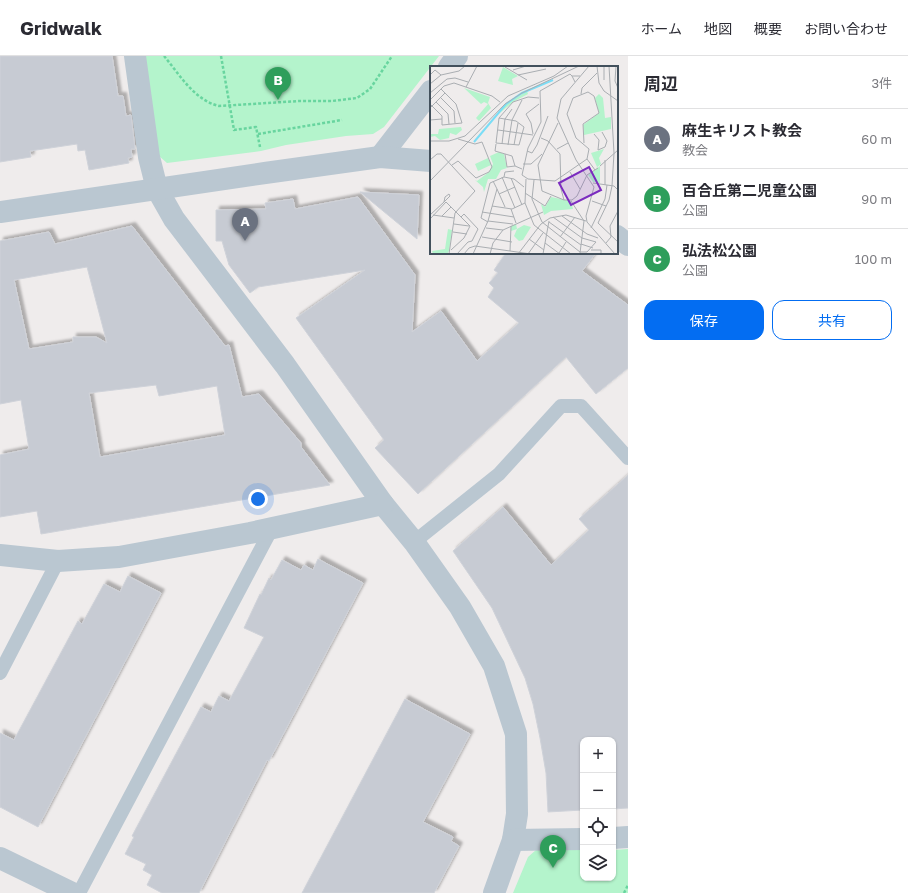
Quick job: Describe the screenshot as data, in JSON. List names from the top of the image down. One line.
{"page":{"header":"Gridwalk","nav":["ホーム","地図","概要","お問い合わせ"],"heading":["周辺","3件"],"pins":["B","A","C"],"list":[{"mark":"A","name":"麻生キリスト教会","note":"教会","value":"60 m"},{"mark":"B","name":"百合丘第二児童公園","note":"公園","value":"90 m"},{"mark":"C","name":"弘法松公園","note":"公園","value":"100 m"}],"buttons":["保存","共有"],"map_buttons":["+","−"]}}
